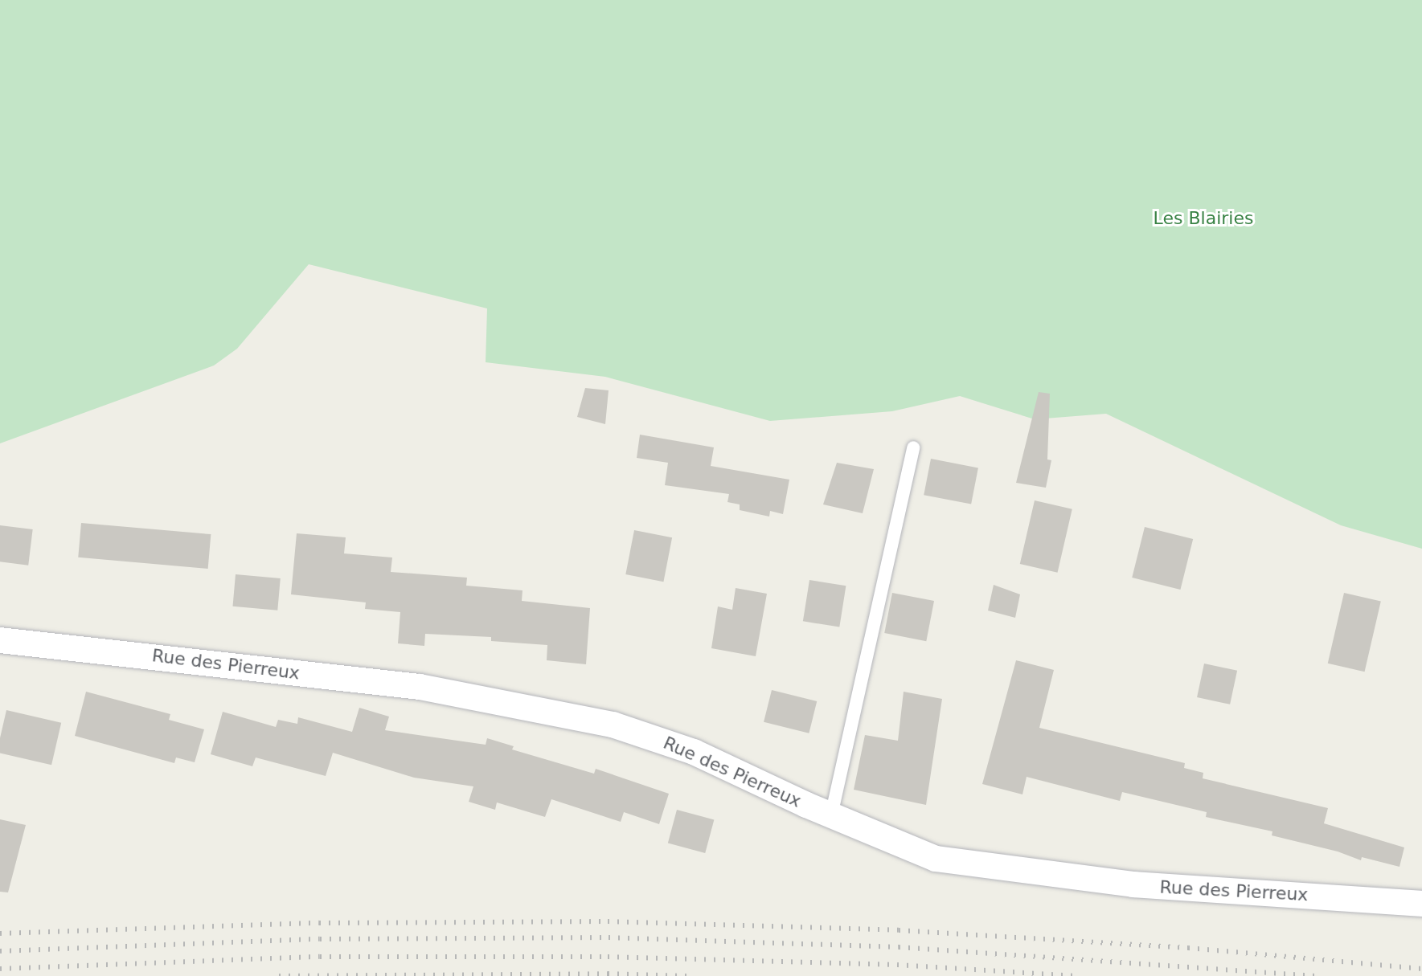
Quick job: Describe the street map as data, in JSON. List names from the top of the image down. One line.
{"streets":{"street":["Rue des Pierreux"]},"parks":["Les Blairies"]}
